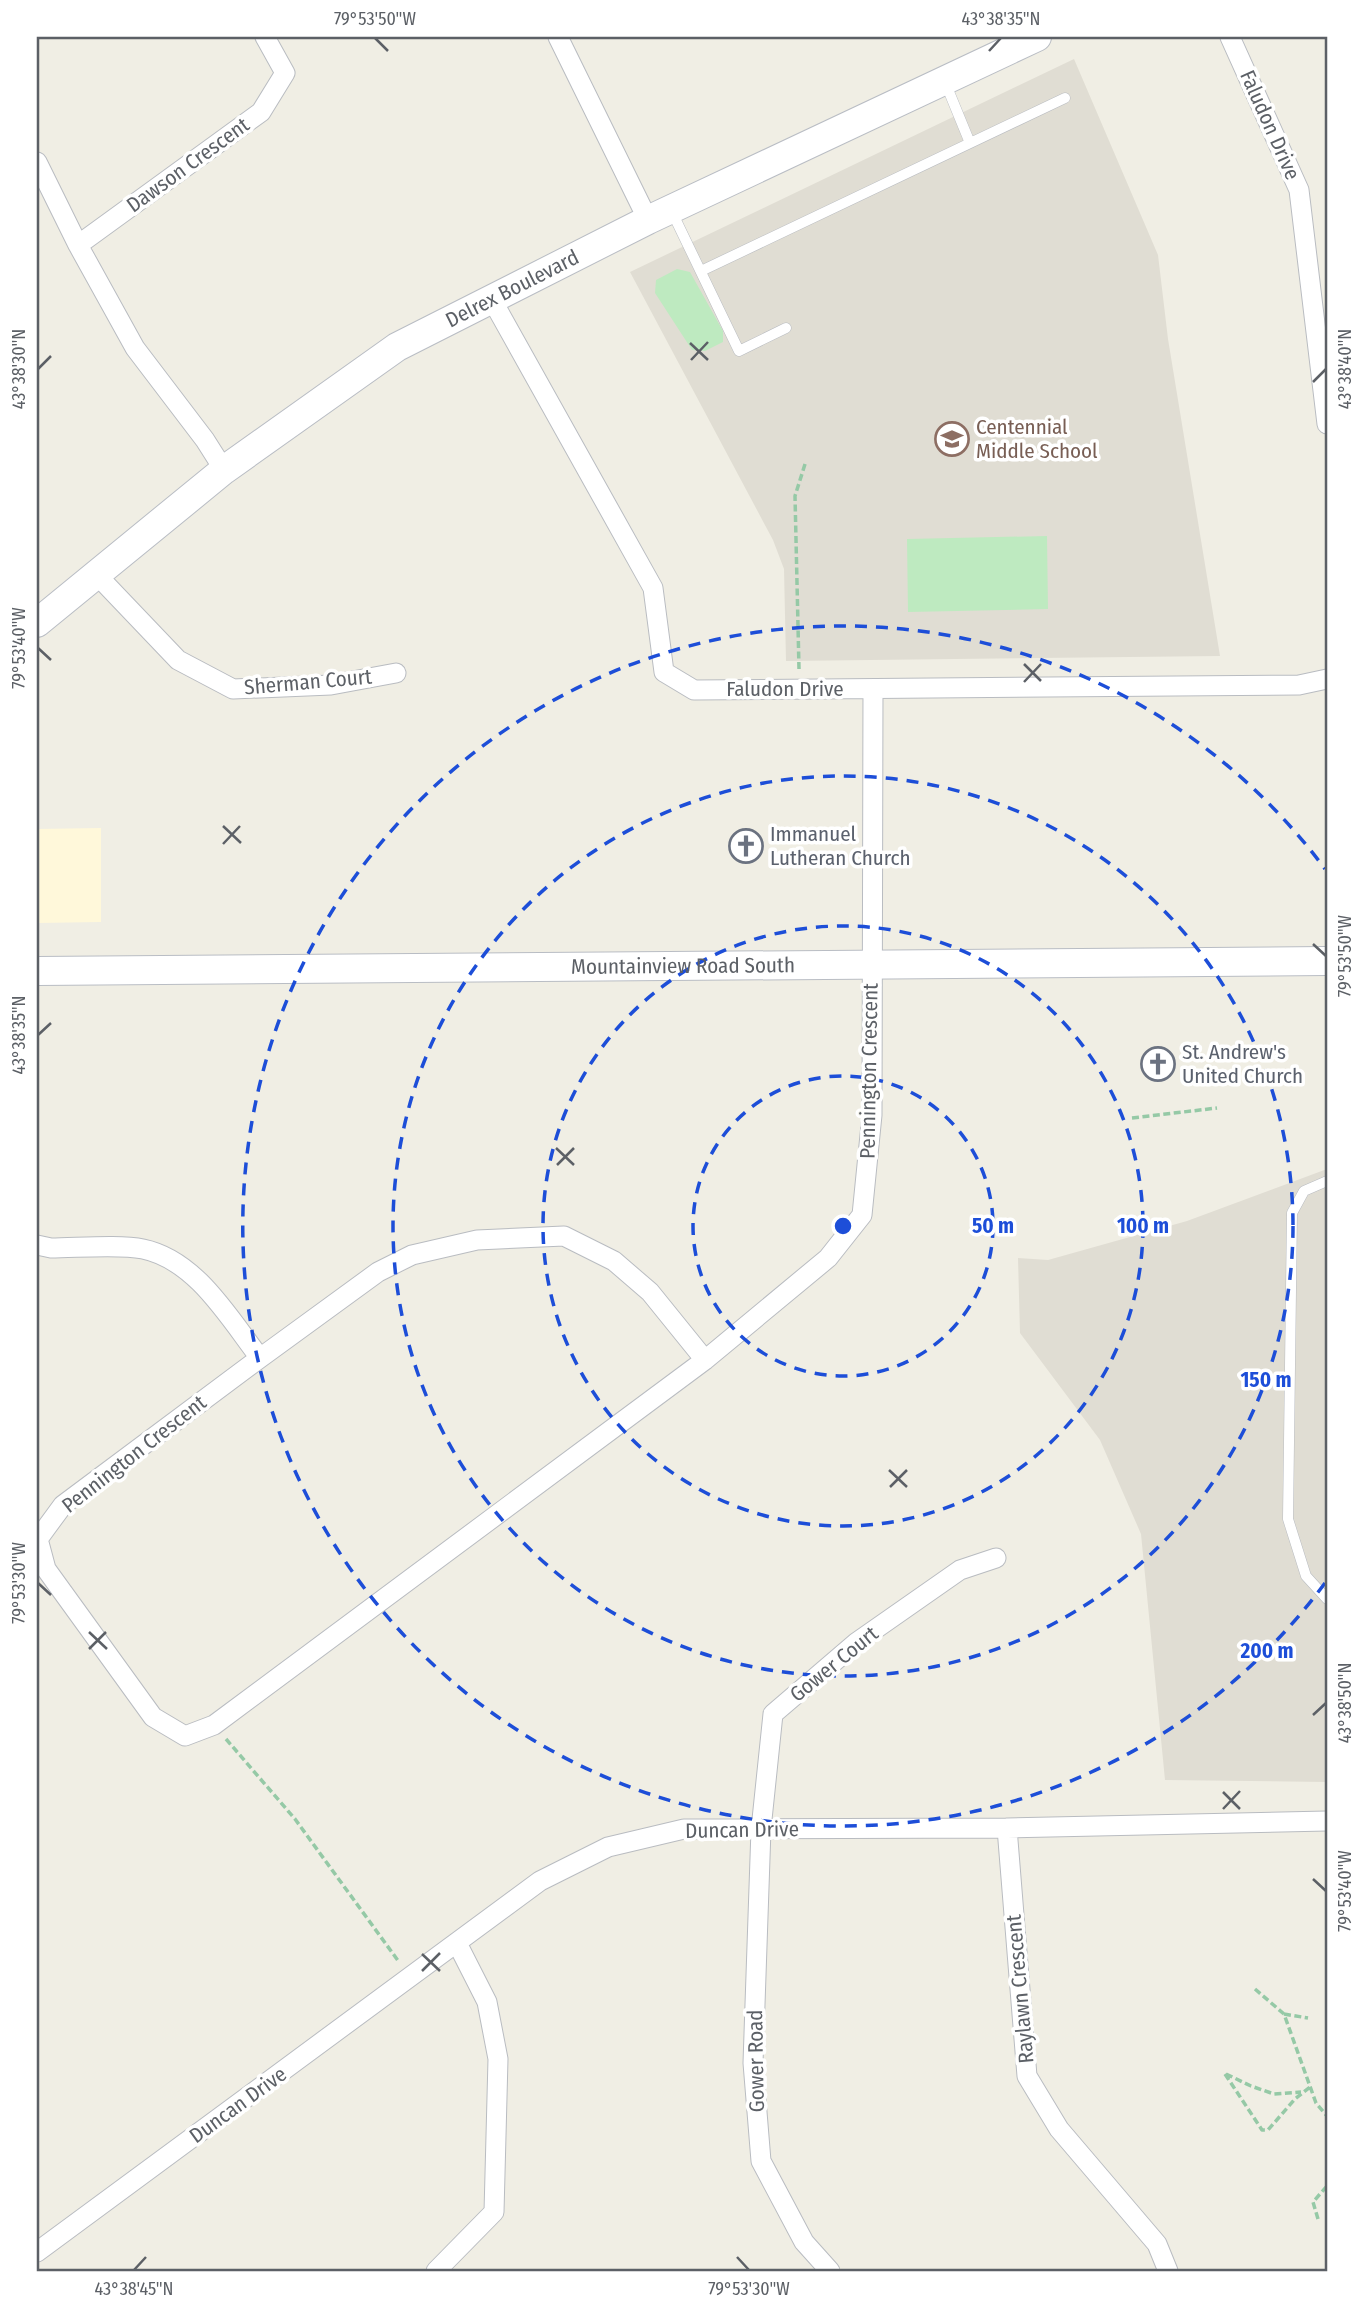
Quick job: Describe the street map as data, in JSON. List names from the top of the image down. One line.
{"streets":{"main road":["Delrex Boulevard","Mountainview Road South"],"street":["Faludon Drive","Dawson Crescent","Sherman Court","Pennington Crescent","Gower Court","Duncan Drive","Raylawn Crescent","Gower Road"]},"crossings":[["Faludon Drive","Delrex Boulevard"],["Faludon Drive","Pennington Crescent"],["Delrex Boulevard","Sherman Court"],["Mountainview Road South","Pennington Crescent"],["Gower Court","Duncan Drive"],["Gower Court","Gower Road"],["Duncan Drive","Raylawn Crescent"],["Duncan Drive","Gower Road"]],"places":{"school or university":["Centennial Middle School"],"church":["Immanuel Lutheran Church","St. Andrew's United Church"]},"coordinates":["79°53'50\"W","43°38'35\"N","43°38'30\"N","43°38'40\"N","79°53'40\"W","79°53'30\"W","43°38'50\"N","43°38'45\"N"],"rings":["50 m","100 m","150 m","200 m"]}
